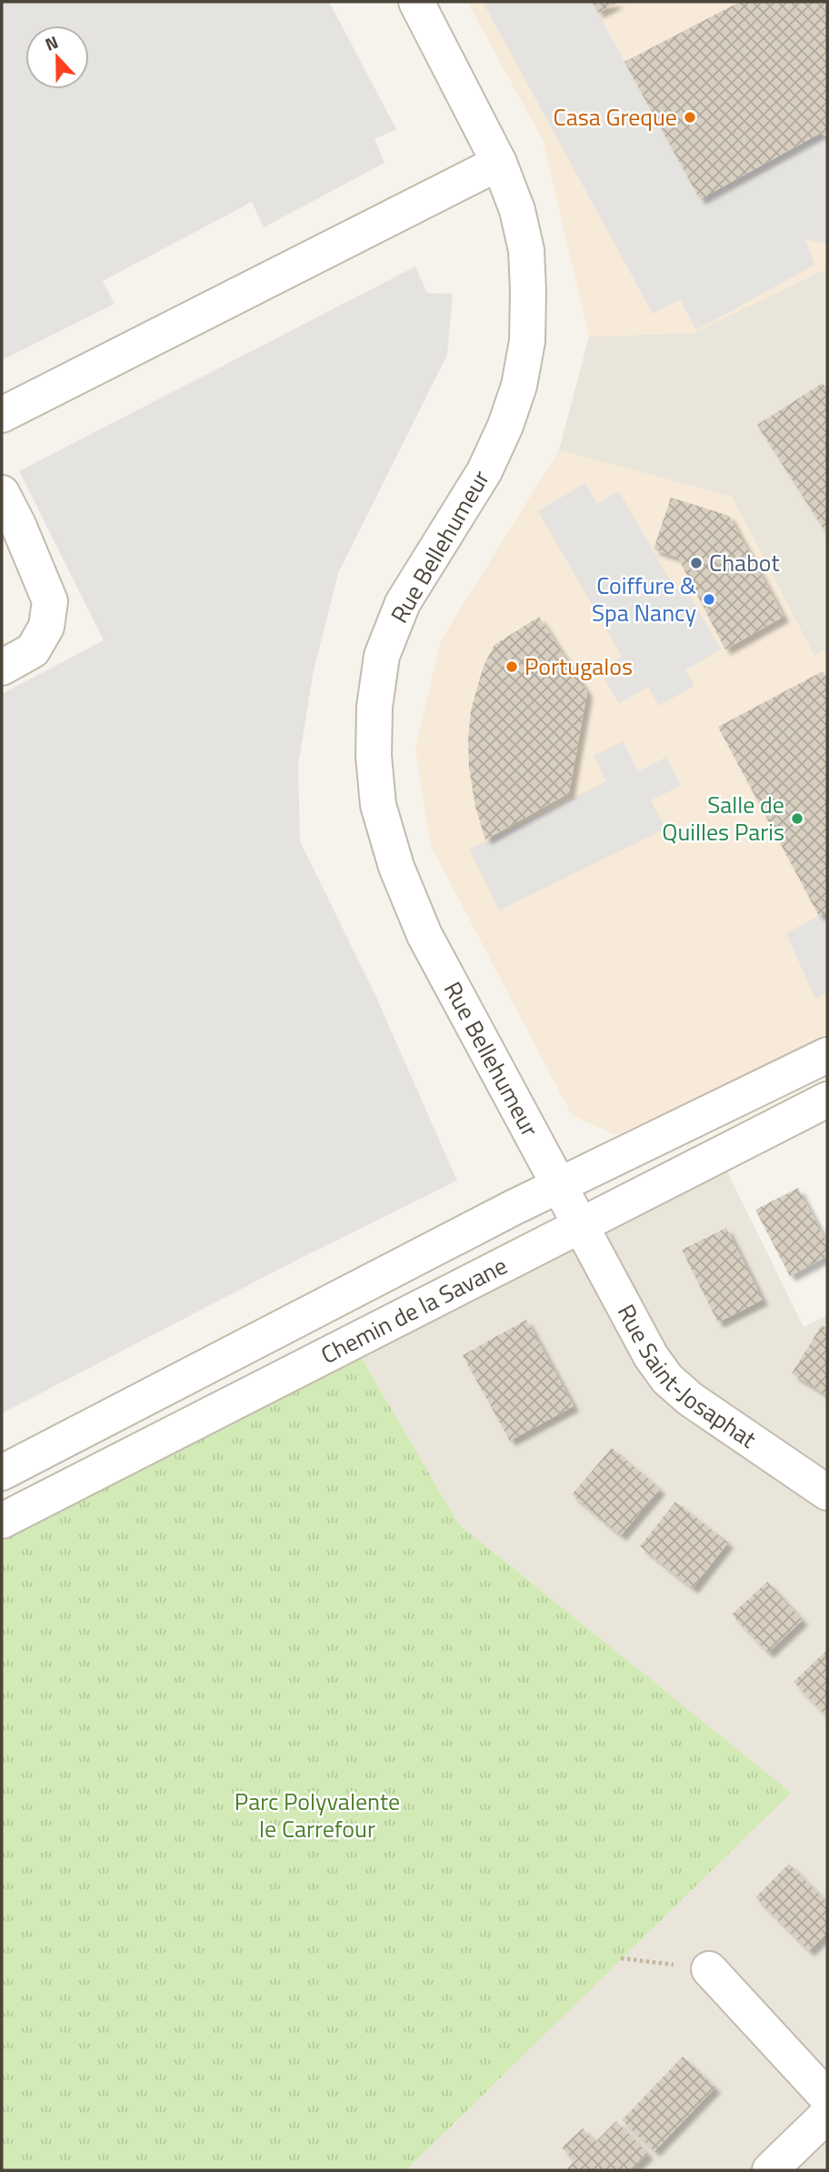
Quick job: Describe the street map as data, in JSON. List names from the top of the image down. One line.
{"streets":{"street":["Rue Bellehumeur","Chemin de la Savane","Rue Saint-Josaphat"]},"crossings":[["Rue Bellehumeur","Chemin de la Savane"],["Rue Bellehumeur","Rue Saint-Josaphat"],["Chemin de la Savane","Rue Saint-Josaphat"]],"parks":["Parc Polyvalente le Carrefour"],"places":["Casa Greque","Chabot","Coiffure & Spa Nancy","Portugalos","Salle de Quilles Paris"],"north":"top"}
